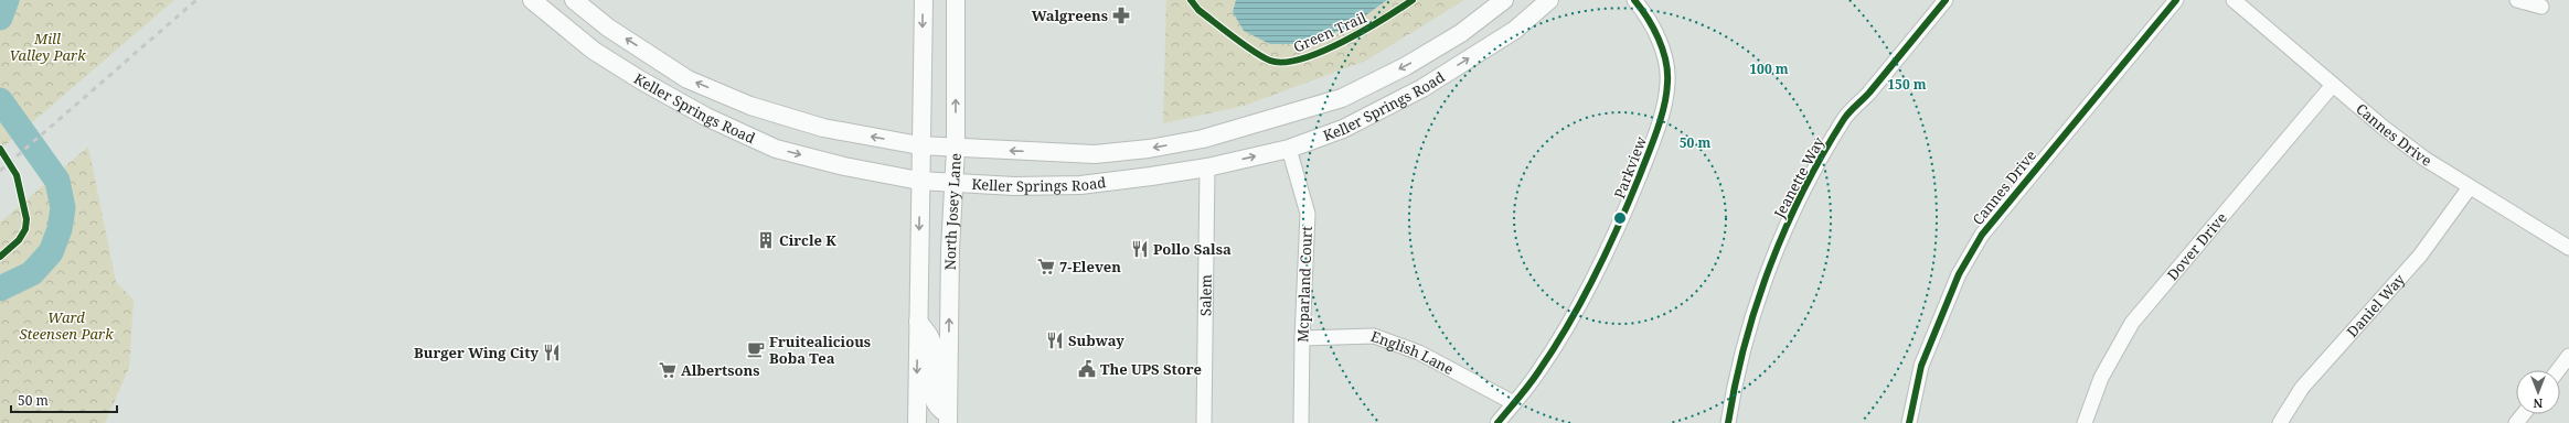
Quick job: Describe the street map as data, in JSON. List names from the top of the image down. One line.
{"streets":{"main road":["Keller Springs Road","North Josey Lane"],"street":["Cannes Drive","Parkview","Jeanette Way","Dover Drive","Mcparland Court","Salem","Daniel Way","English Lane"],"cycle path":["Green Trail"]},"crossings":[["Keller Springs Road","North Josey Lane"],["Keller Springs Road","Mcparland Court"],["Keller Springs Road","Salem"],["Cannes Drive","Dover Drive"],["Cannes Drive","Daniel Way"],["Parkview","English Lane"],["Mcparland Court","English Lane"]],"parks":["Mill Valley Park","Ward Steensen Park"],"places":{"pharmacy":["Walgreens"],"building":["Circle K"],"restaurant":["Pollo Salsa","Subway","Burger Wing City"],"supermarket":["7-Eleven","Albertsons"],"cafe":["Fruitealicious Boba Tea"],"public building":["The UPS Store"]},"scale_bar":"50 m","north":"bottom","rings":["100 m","150 m","50 m"]}
